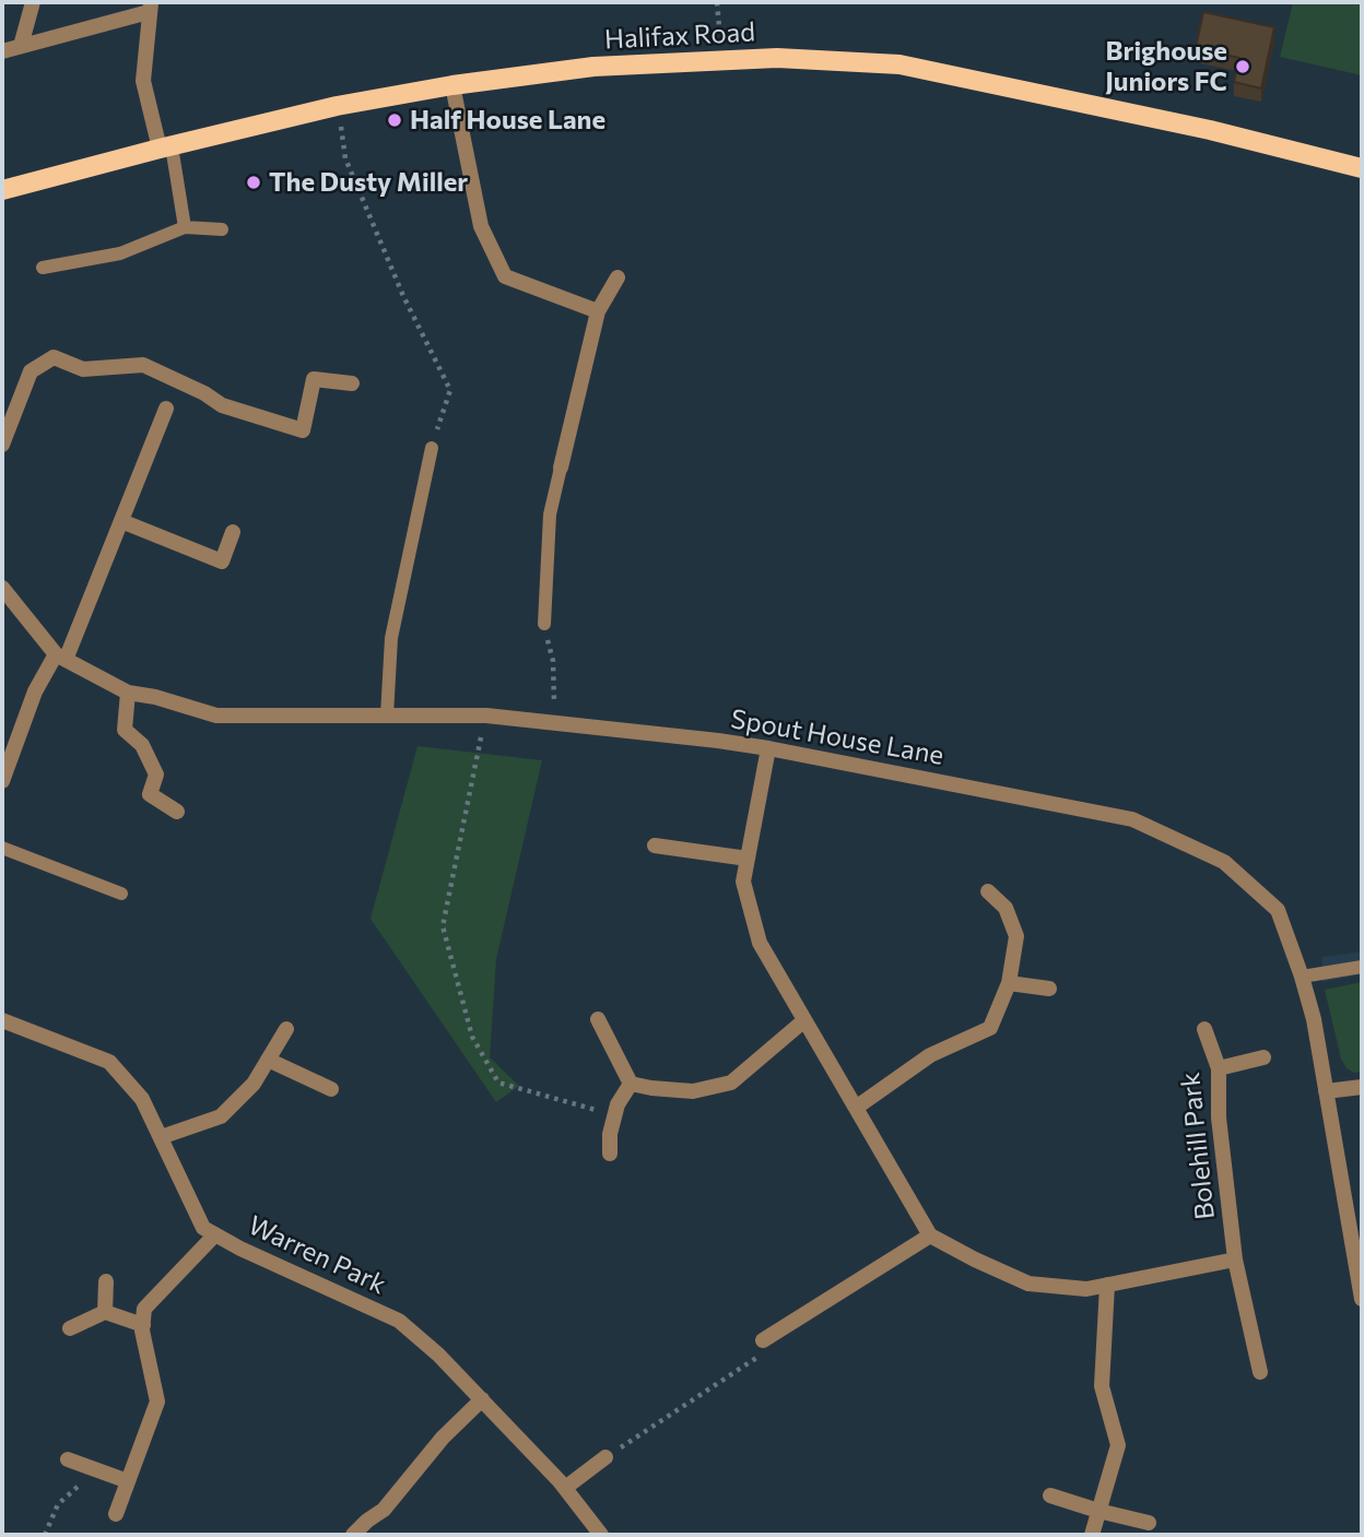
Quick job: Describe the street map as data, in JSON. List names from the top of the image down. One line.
{"streets":{"main road":["Halifax Road"],"street":["Spout House Lane","Bolehill Park","Warren Park"]},"places":["Brighouse Juniors FC","Half House Lane","The Dusty Miller"]}
